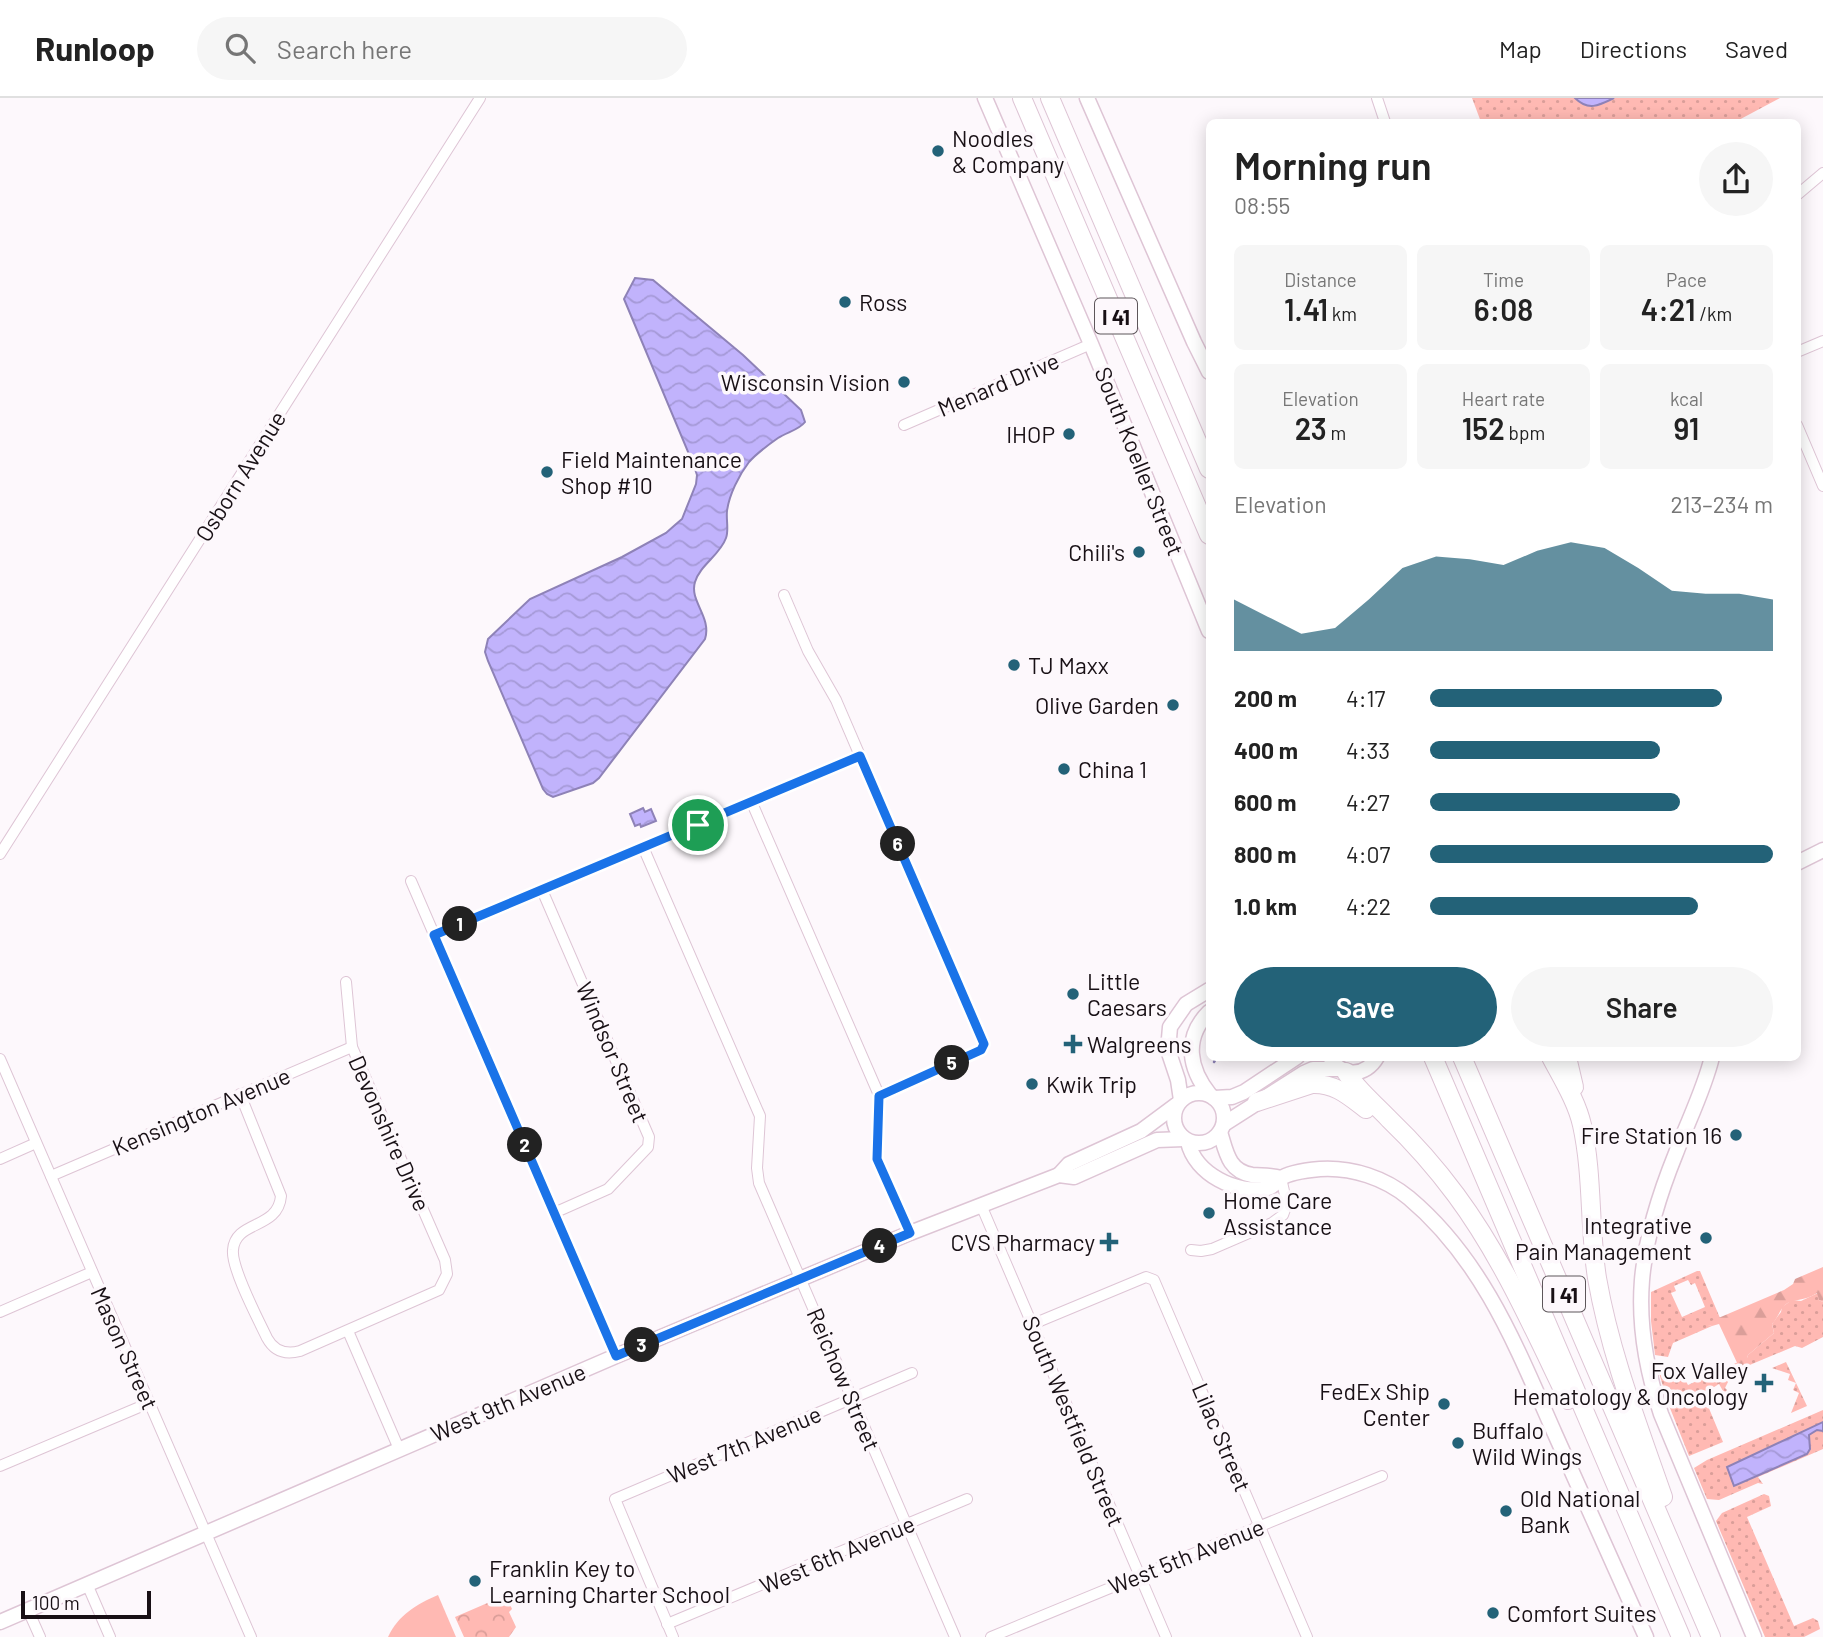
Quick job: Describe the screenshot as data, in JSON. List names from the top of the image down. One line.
{"streets":{"highway":["I 41"],"street":["Menard Drive","South Koeller Street","Osborn Avenue","Windsor Street","Kensington Avenue","Devonshire Drive","Mason Street","Reichow Street","West 9th Avenue","South Westfield Street","Lilac Street","West 7th Avenue","West 6th Avenue","West 5th Avenue"]},"crossings":[["Menard Drive","South Koeller Street"],["Kensington Avenue","Devonshire Drive"],["Kensington Avenue","Mason Street"],["Mason Street","West 9th Avenue"],["Reichow Street","West 9th Avenue"],["Reichow Street","West 7th Avenue"],["Reichow Street","West 6th Avenue"],["West 9th Avenue","South Westfield Street"],["South Westfield Street","Lilac Street"],["South Westfield Street","West 5th Avenue"],["Lilac Street","West 5th Avenue"],["West 7th Avenue","West 6th Avenue"]],"places":{"other":["Noodles & Company","Ross","Wisconsin Vision","IHOP","Field Maintenance Shop #10","Chili's","TJ Maxx","Olive Garden","China 1","Little Caesars","Kwik Trip","Fire Station 16","Home Care Assistance","Integrative Pain Management","FedEx Ship Center","Buffalo Wild Wings","Old National Bank","Franklin Key to Learning Charter School","Comfort Suites"],"health":["Walgreens","CVS Pharmacy","Fox Valley Hematology & Oncology"]},"scale_bar":"100 m","page":{"header":"Runloop","search":"Search here","nav":["Map","Directions","Saved"],"heading":["Morning run","08:55"],"stats":[["Distance","1.41 km"],["Time","6:08"],["Pace","4:21 /km"],["Elevation","23 m"],["Heart rate","152 bpm"],["kcal","91"]],"chart":["Elevation","213–234 m"],"list":[{"name":"200 m","note":"4:17"},{"name":"400 m","note":"4:33"},{"name":"600 m","note":"4:27"},{"name":"800 m","note":"4:07"},{"name":"1.0 km","note":"4:22"}],"pins":["6","1","5","2","4","3"],"buttons":["Save","Share"],"scale":"100 m"}}
